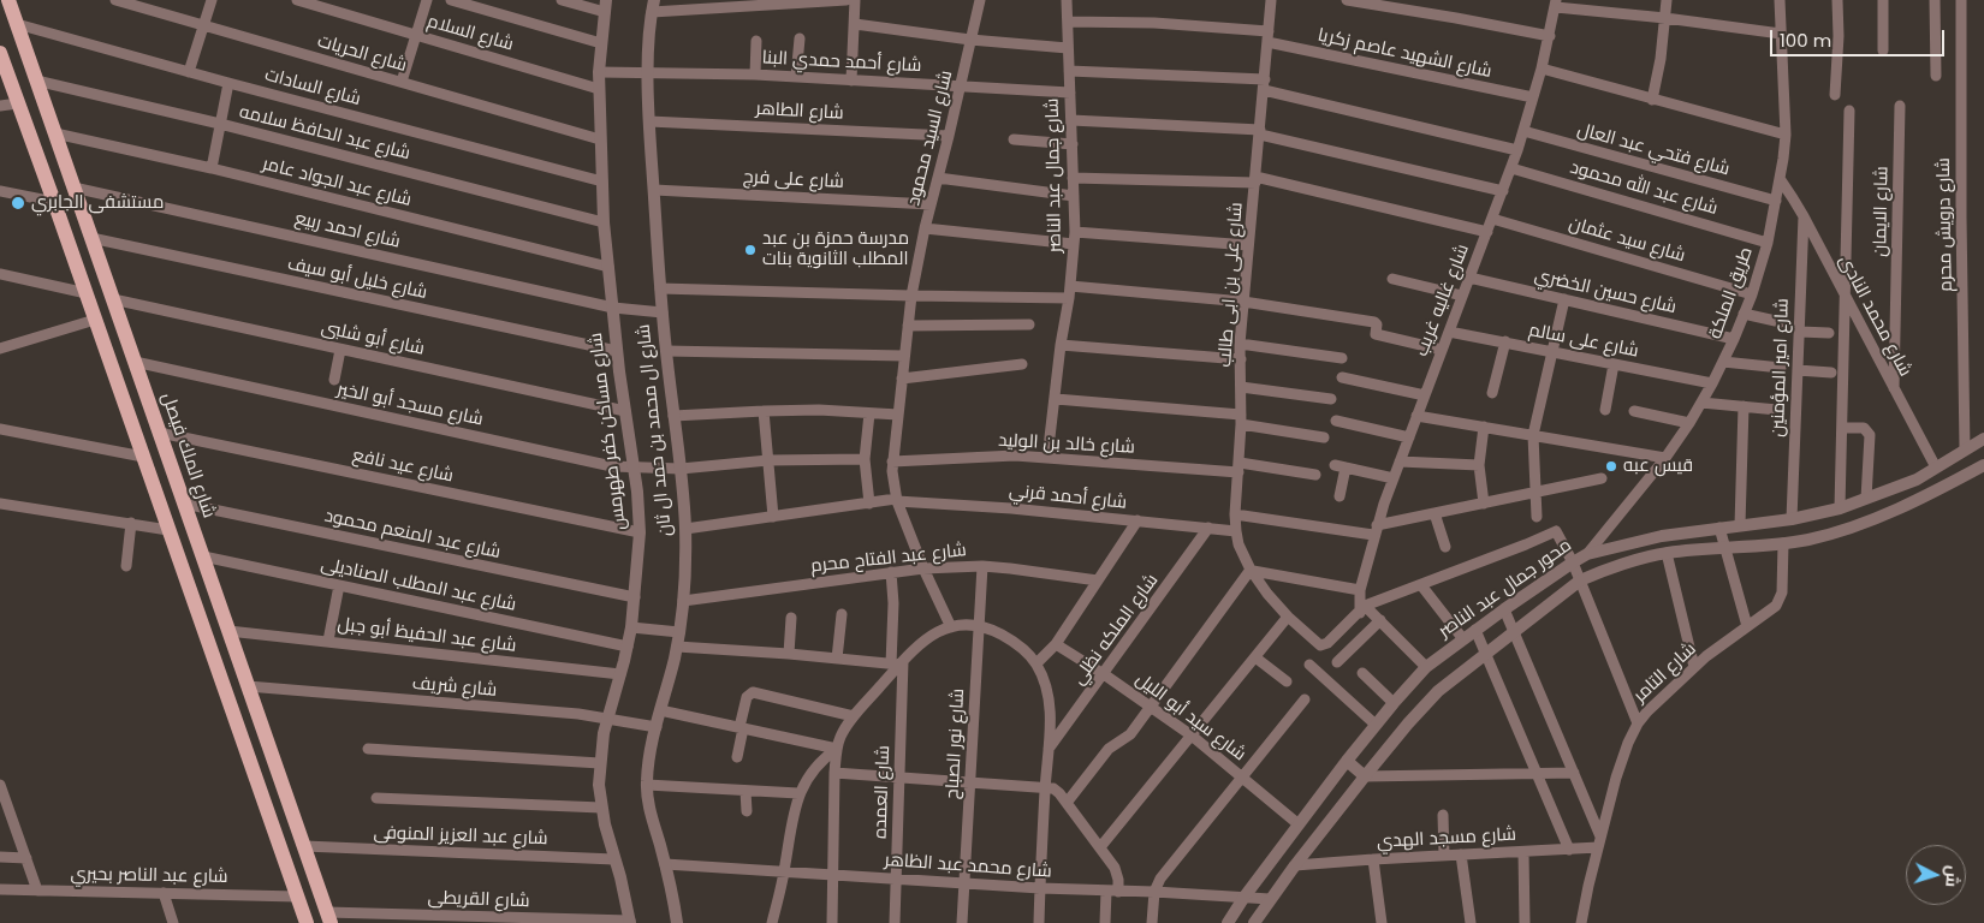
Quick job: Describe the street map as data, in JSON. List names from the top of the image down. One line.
{"streets":{"main road":["شارع الملك فيصل"],"street":["شارع السلام","شارع الحريات","شارع الشهيد عاصم زكريا","شارع أحمد حمدي البنا","شارع السادات","شارع الطاهر","شارع عبد الحافظ سلامه","شارع السيد محمود","شارع فتحي عبد العال","شارع جمال عبد الناصر","شارع على فرج","شارع عبد الجواد عامر","شارع عبد الله محمود","شارع الايمان","شارع درويش محرم","شارع احمد ربيع","شارع سيد عثمان","شارع خليل أبو سيف","شارع على بن ابى طالب","شارع حسين الخضري","طريق الملكة","شارع غاليه غريب","شارع محمد النادى","شارع أبو شلبى","شارع على سالم","شارع امير المؤمنين","شارع مسجد أبو الخير","شارع ال محمد بن حمد ال ثان","شارع مساكن كفر طهرمس","شارع خالد بن الوليد","شارع عيد نافع","شارع أحمد قرني","شارع عبد المنعم محمود","شارع عبد الفتاح محرم","شارع عبد المطلب الصناديلى","محور جمال عبد الناصر","شارع الملكه نظلي","شارع عبد الحفيظ أبو جبل","شارع التامر","شارع شريف","شارع سيد أبو الليل","شارع نور الصباح","شارع العمده","شارع عبد العزيز المنوفى","شارع مسجد الهدي","شارع محمد عبد الظاهر","شارع عبد الناصر بحيري","شارع القريطى"]},"crossings":[["شارع السلام","شارع مساكن كفر طهرمس"],["شارع الحريات","شارع مساكن كفر طهرمس"],["شارع الشهيد عاصم زكريا","شارع جمال عبد الناصر"],["شارع الشهيد عاصم زكريا","شارع على بن ابى طالب"],["شارع الشهيد عاصم زكريا","شارع غاليه غريب"],["شارع أحمد حمدي البنا","شارع السيد محمود"],["شارع أحمد حمدي البنا","شارع جمال عبد الناصر"],["شارع أحمد حمدي البنا","شارع ال محمد بن حمد ال ثان"],["شارع أحمد حمدي البنا","شارع مساكن كفر طهرمس"],["شارع السادات","شارع مساكن كفر طهرمس"],["شارع السادات","شارع الملك فيصل"],["شارع الطاهر","شارع السيد محمود"],["شارع الطاهر","شارع ال محمد بن حمد ال ثان"],["شارع عبد الحافظ سلامه","شارع مساكن كفر طهرمس"],["شارع عبد الحافظ سلامه","شارع الملك فيصل"],["شارع السيد محمود","شارع على فرج"],["شارع السيد محمود","شارع خالد بن الوليد"],["شارع السيد محمود","شارع أحمد قرني"],["شارع السيد محمود","شارع عبد الفتاح محرم"],["شارع فتحي عبد العال","طريق الملكة"],["شارع فتحي عبد العال","شارع غاليه غريب"],["شارع جمال عبد الناصر","شارع خالد بن الوليد"],["شارع على فرج","شارع ال محمد بن حمد ال ثان"],["شارع عبد الجواد عامر","شارع مساكن كفر طهرمس"],["شارع عبد الجواد عامر","شارع الملك فيصل"],["شارع عبد الله محمود","طريق الملكة"],["شارع عبد الله محمود","شارع غاليه غريب"],["شارع الايمان","شارع محمد النادى"],["شارع درويش محرم","محور جمال عبد الناصر"],["شارع احمد ربيع","شارع ال محمد بن حمد ال ثان"],["شارع احمد ربيع","شارع مساكن كفر طهرمس"],["شارع احمد ربيع","شارع الملك فيصل"],["شارع سيد عثمان","طريق الملكة"],["شارع سيد عثمان","شارع غاليه غريب"],["شارع خليل أبو سيف","شارع مساكن كفر طهرمس"],["شارع خليل أبو سيف","شارع الملك فيصل"],["شارع على بن ابى طالب","شارع غاليه غريب"],["شارع على بن ابى طالب","شارع خالد بن الوليد"],["شارع على بن ابى طالب","شارع أحمد قرني"],["شارع حسين الخضري","طريق الملكة"],["شارع حسين الخضري","شارع غاليه غريب"],["طريق الملكة","شارع محمد النادى"],["طريق الملكة","شارع على سالم"],["طريق الملكة","محور جمال عبد الناصر"],["شارع غاليه غريب","شارع على سالم"],["شارع محمد النادى","شارع امير المؤمنين"],["شارع محمد النادى","محور جمال عبد الناصر"],["شارع أبو شلبى","شارع مساكن كفر طهرمس"],["شارع أبو شلبى","شارع الملك فيصل"],["شارع امير المؤمنين","محور جمال عبد الناصر"],["شارع مسجد أبو الخير","شارع ال محمد بن حمد ال ثان"],["شارع مسجد أبو الخير","شارع مساكن كفر طهرمس"],["شارع مسجد أبو الخير","شارع الملك فيصل"],["شارع ال محمد بن حمد ال ثان","شارع أحمد قرني"],["شارع ال محمد بن حمد ال ثان","شارع عبد الفتاح محرم"],["شارع ال محمد بن حمد ال ثان","شارع شريف"],["شارع ال محمد بن حمد ال ثان","شارع محمد عبد الظاهر"],["شارع مساكن كفر طهرمس","شارع عيد نافع"],["شارع مساكن كفر طهرمس","شارع عبد المنعم محمود"],["شارع مساكن كفر طهرمس","شارع عبد المطلب الصناديلى"],["شارع مساكن كفر طهرمس","شارع عبد الحفيظ أبو جبل"],["شارع مساكن كفر طهرمس","شارع شريف"],["شارع مساكن كفر طهرمس","شارع عبد العزيز المنوفى"],["شارع مساكن كفر طهرمس","شارع القريطى"],["شارع الملك فيصل","شارع عيد نافع"],["شارع الملك فيصل","شارع عبد المنعم محمود"],["شارع الملك فيصل","شارع عبد المطلب الصناديلى"],["شارع الملك فيصل","شارع عبد الحفيظ أبو جبل"],["شارع الملك فيصل","شارع شريف"],["شارع الملك فيصل","شارع عبد العزيز المنوفى"],["شارع الملك فيصل","شارع القريطى"],["شارع أحمد قرني","شارع الملكه نظلي"],["شارع عبد الفتاح محرم","شارع نور الصباح"],["شارع عبد الفتاح محرم","شارع العمده"],["محور جمال عبد الناصر","شارع التامر"],["محور جمال عبد الناصر","شارع سيد أبو الليل"],["محور جمال عبد الناصر","شارع مسجد الهدي"],["محور جمال عبد الناصر","شارع محمد عبد الظاهر"],["شارع الملكه نظلي","شارع سيد أبو الليل"],["شارع التامر","شارع مسجد الهدي"],["شارع نور الصباح","شارع محمد عبد الظاهر"],["شارع العمده","شارع محمد عبد الظاهر"]],"places":["مستشفى الجابري","مدرسة حمزة بن عبد المطلب الثانوية بنات","قيس عبه"],"scale_bar":"100 m","north":"right"}
